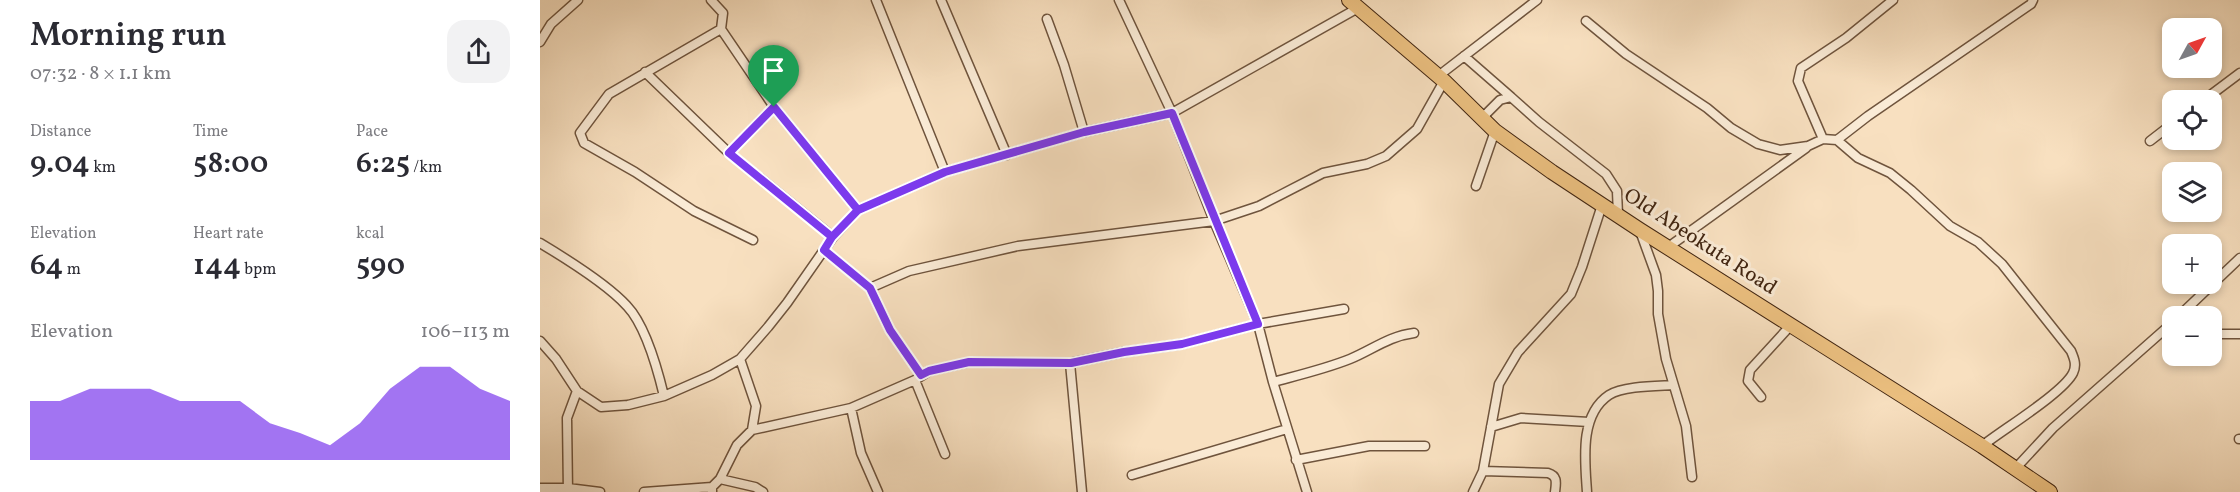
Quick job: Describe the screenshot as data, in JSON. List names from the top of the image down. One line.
{"streets":{"highway":["Old Abeokuta Road"]},"north":"top right","page":{"heading":["Morning run","07:32 · 8 × 1.1 km"],"map_buttons":["+","−"],"stats":[["Distance","9.04 km"],["Time","58:00"],["Pace","6:25 /km"],["Elevation","64 m"],["Heart rate","144 bpm"],["kcal","590"]],"chart":["Elevation","106–113 m"]}}
